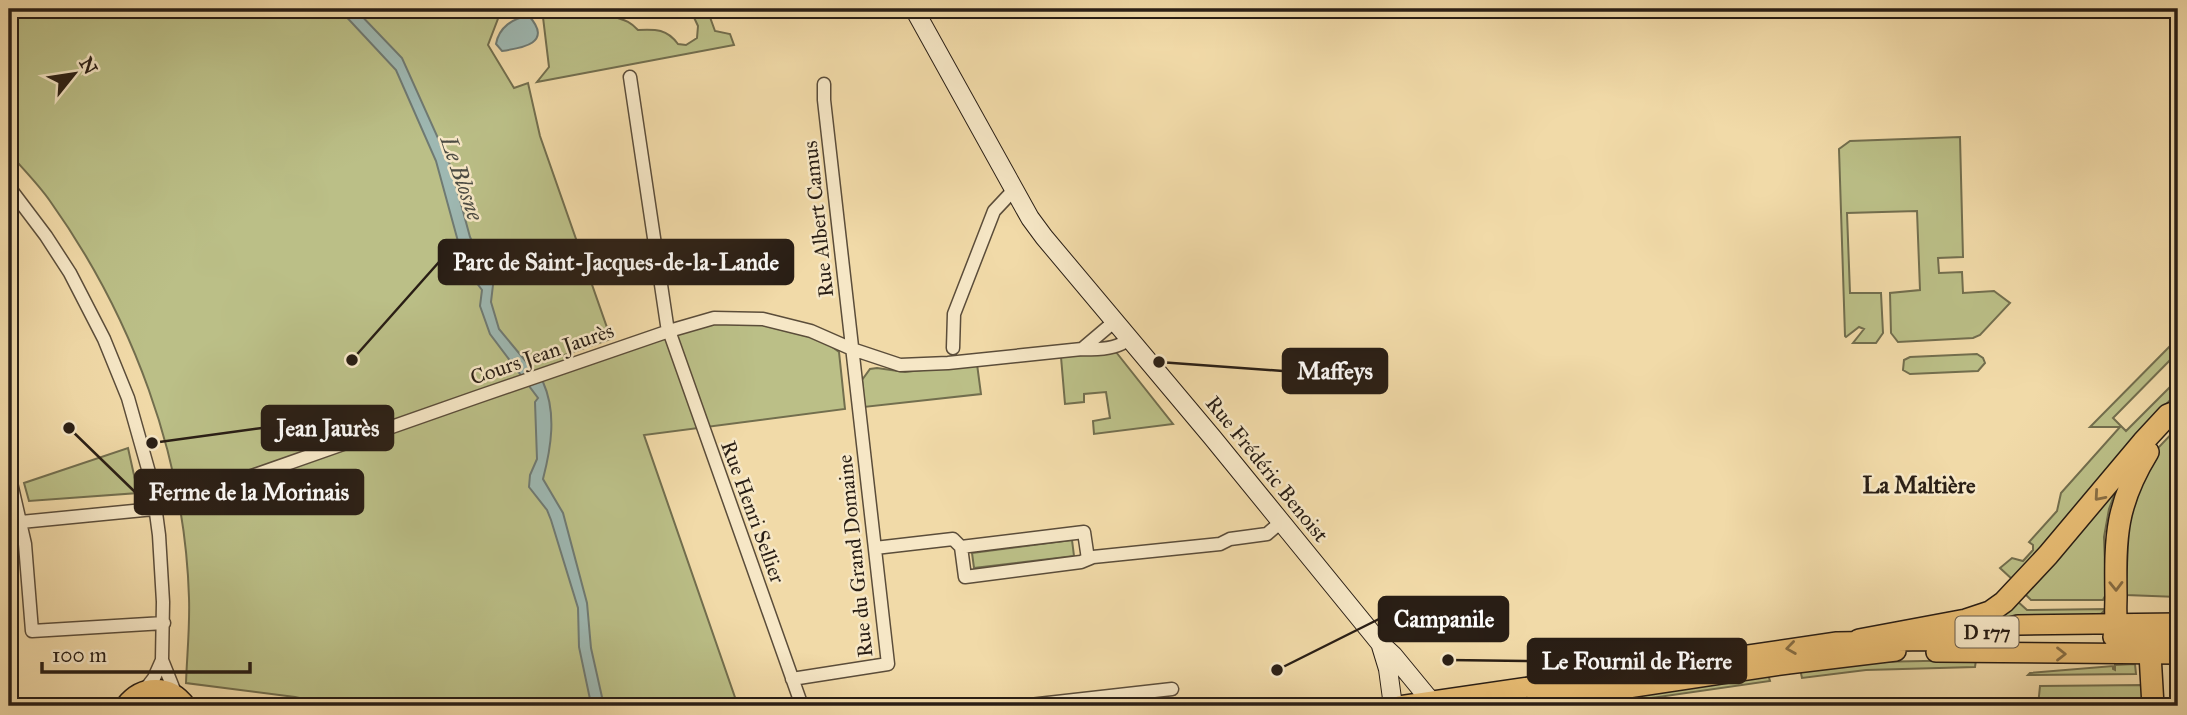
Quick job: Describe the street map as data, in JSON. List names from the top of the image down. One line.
{"streets":{"main road":["Rue Frédéric Benoist","D 177"],"street":["Rue Albert Camus","Cours Jean Jaurès","Rue Henri Sellier","Rue du Grand Domaine"]},"crossings":[["Rue Albert Camus","Cours Jean Jaurès"],["Rue Albert Camus","Rue du Grand Domaine"],["Cours Jean Jaurès","Rue Frédéric Benoist"],["Cours Jean Jaurès","Rue Henri Sellier"],["Cours Jean Jaurès","Rue du Grand Domaine"],["Rue Frédéric Benoist","D 177"],["Rue Henri Sellier","Rue du Grand Domaine"]],"districts":["La Maltière"],"water":["Le Blosne"],"places":["Parc de Saint-Jacques-de-la-Lande","Maffeys","Ferme de la Morinais","Jean Jaurès","Le Fournil de Pierre","Campanile"],"scale_bar":"100 m","north":"top right"}
